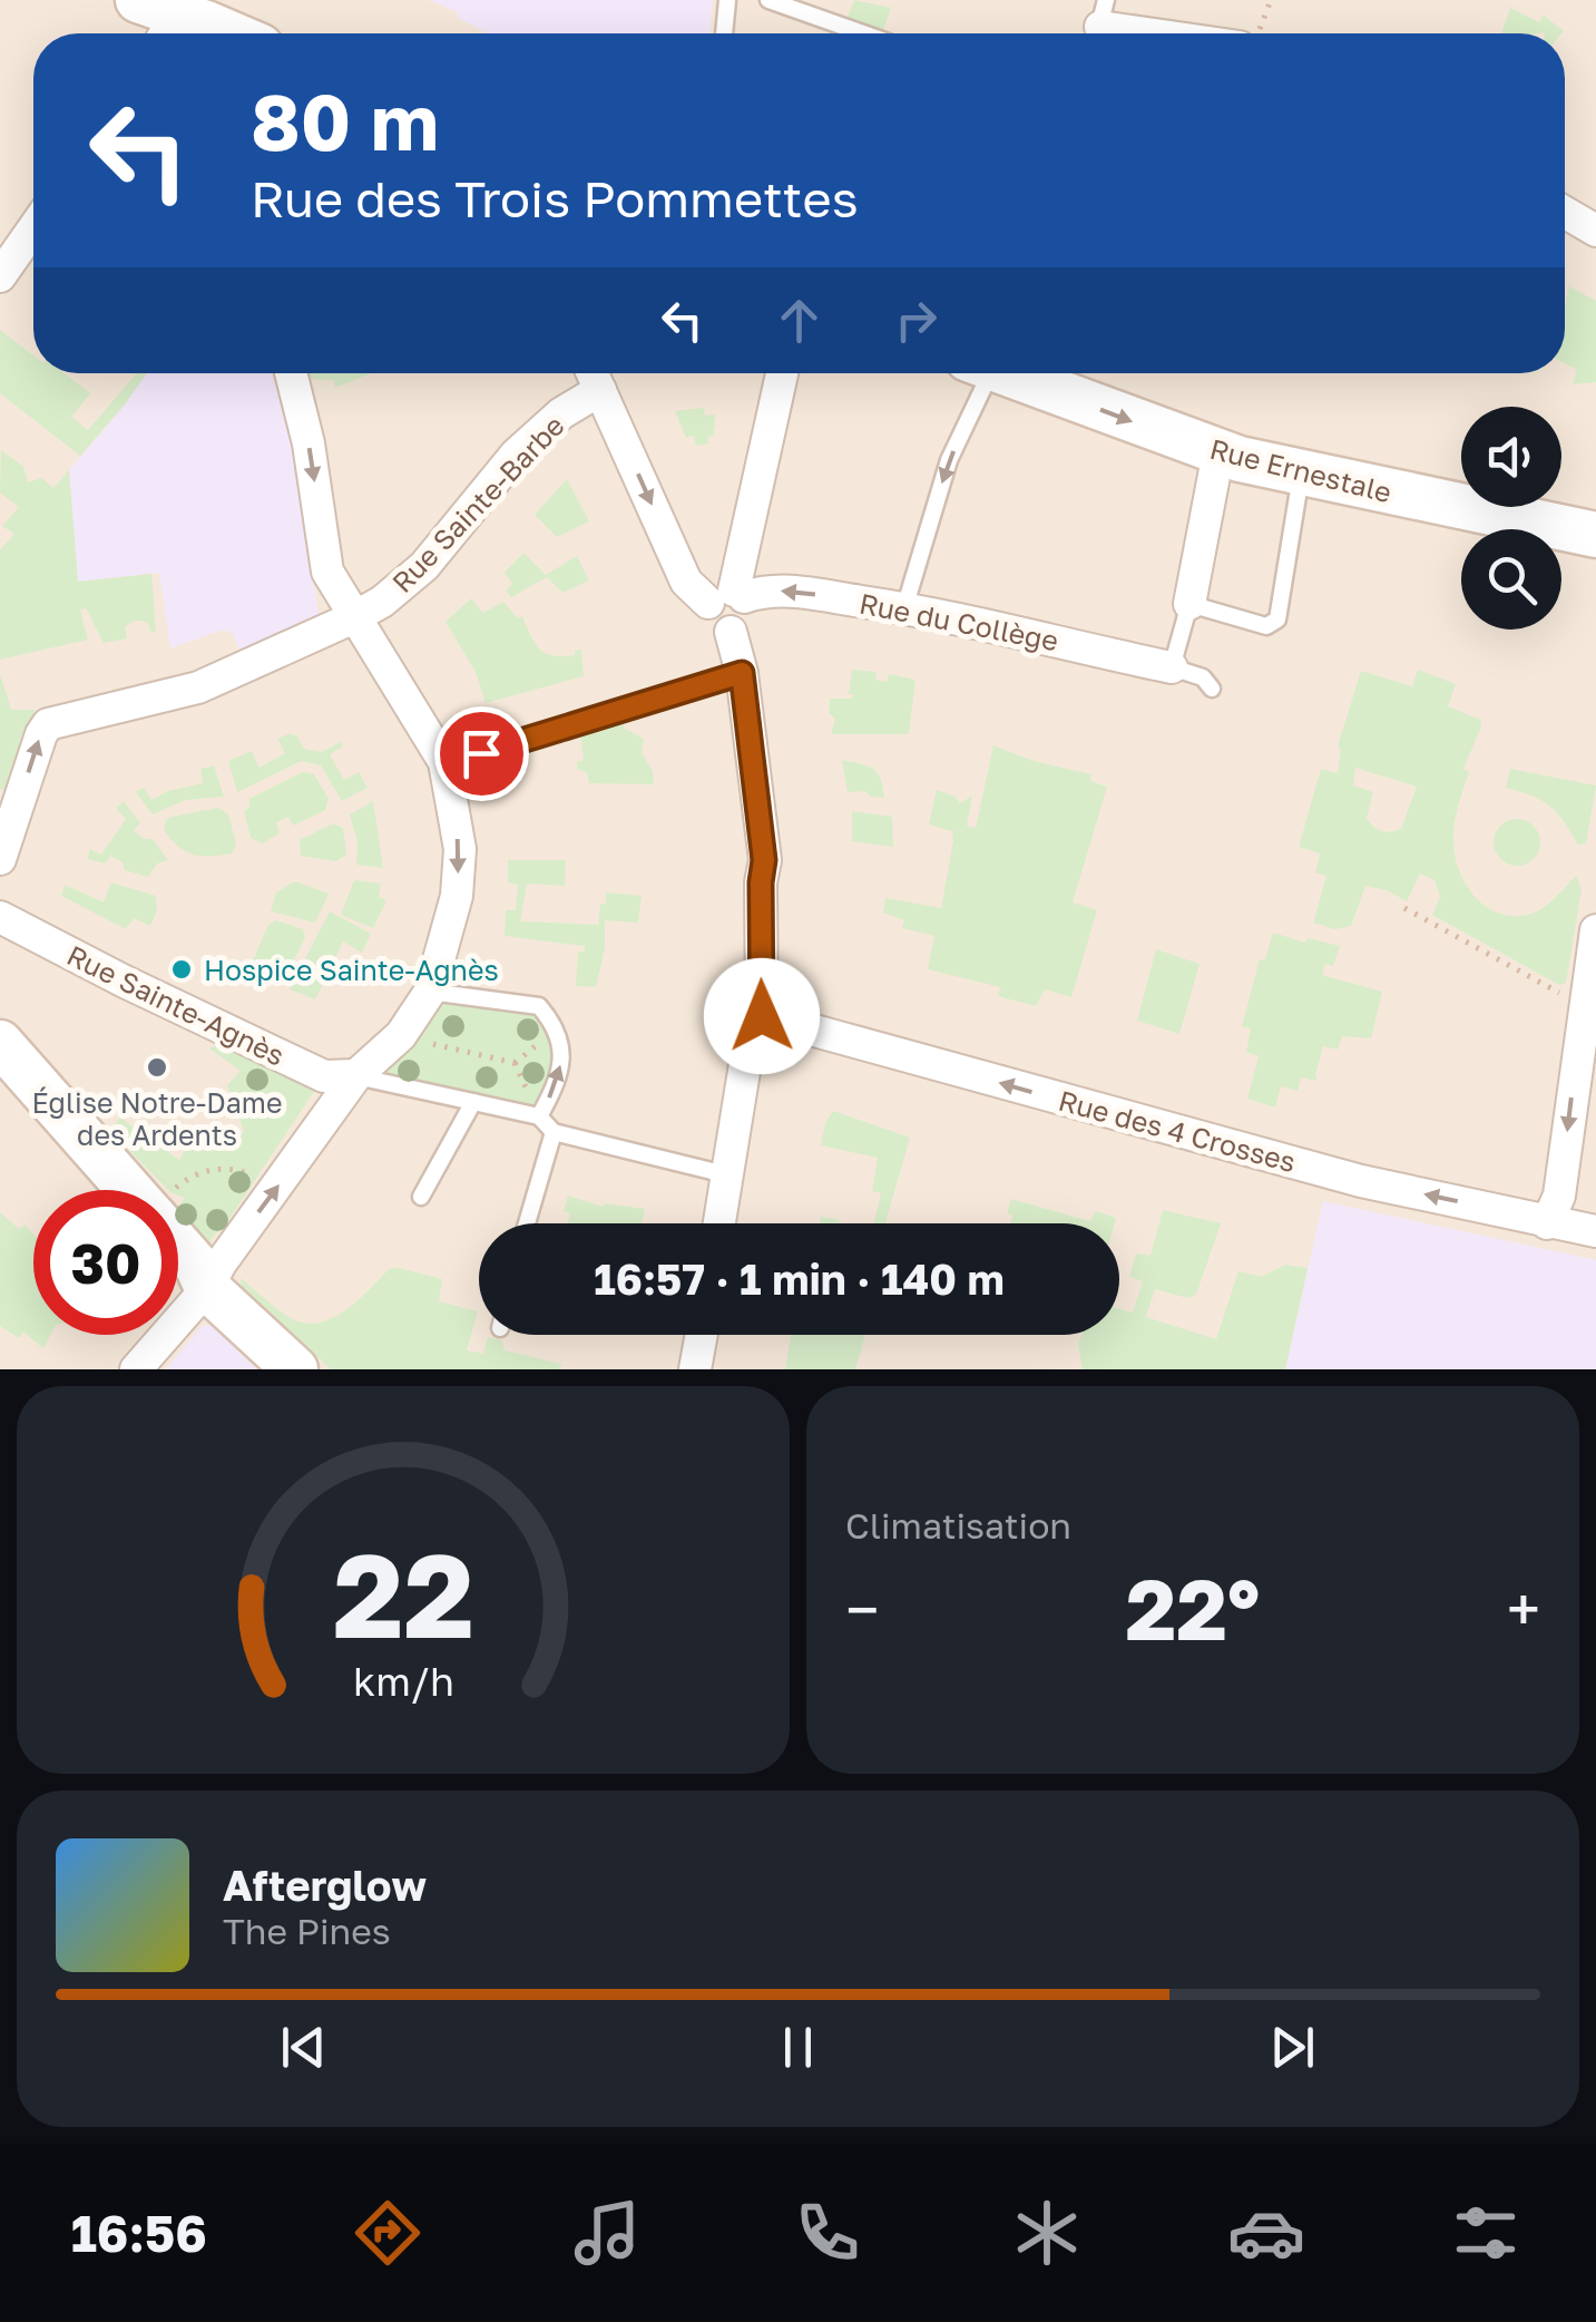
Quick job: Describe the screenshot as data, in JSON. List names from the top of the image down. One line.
{"streets":{"street":["Rue Ernestale","Rue Sainte-Barbe","Rue du Collège","Rue Sainte-Agnès","Rue des 4 Crosses"]},"one_way":["Rue Ernestale","Rue Sainte-Barbe","Rue du Collège","Rue des 4 Crosses"],"places":["Hospice Sainte-Agnès","Église Notre-Dame des Ardents"],"page":{"turn":["80 m","Rue des Trois Pommettes"],"limit":"30","trip":"16:57 · 1 min · 140 m","tile":"Climatisation","heat":["−","22°","+"],"song":["Afterglow","The Pines"],"tabs":"16:56","gauge":["22","km/h"]}}
